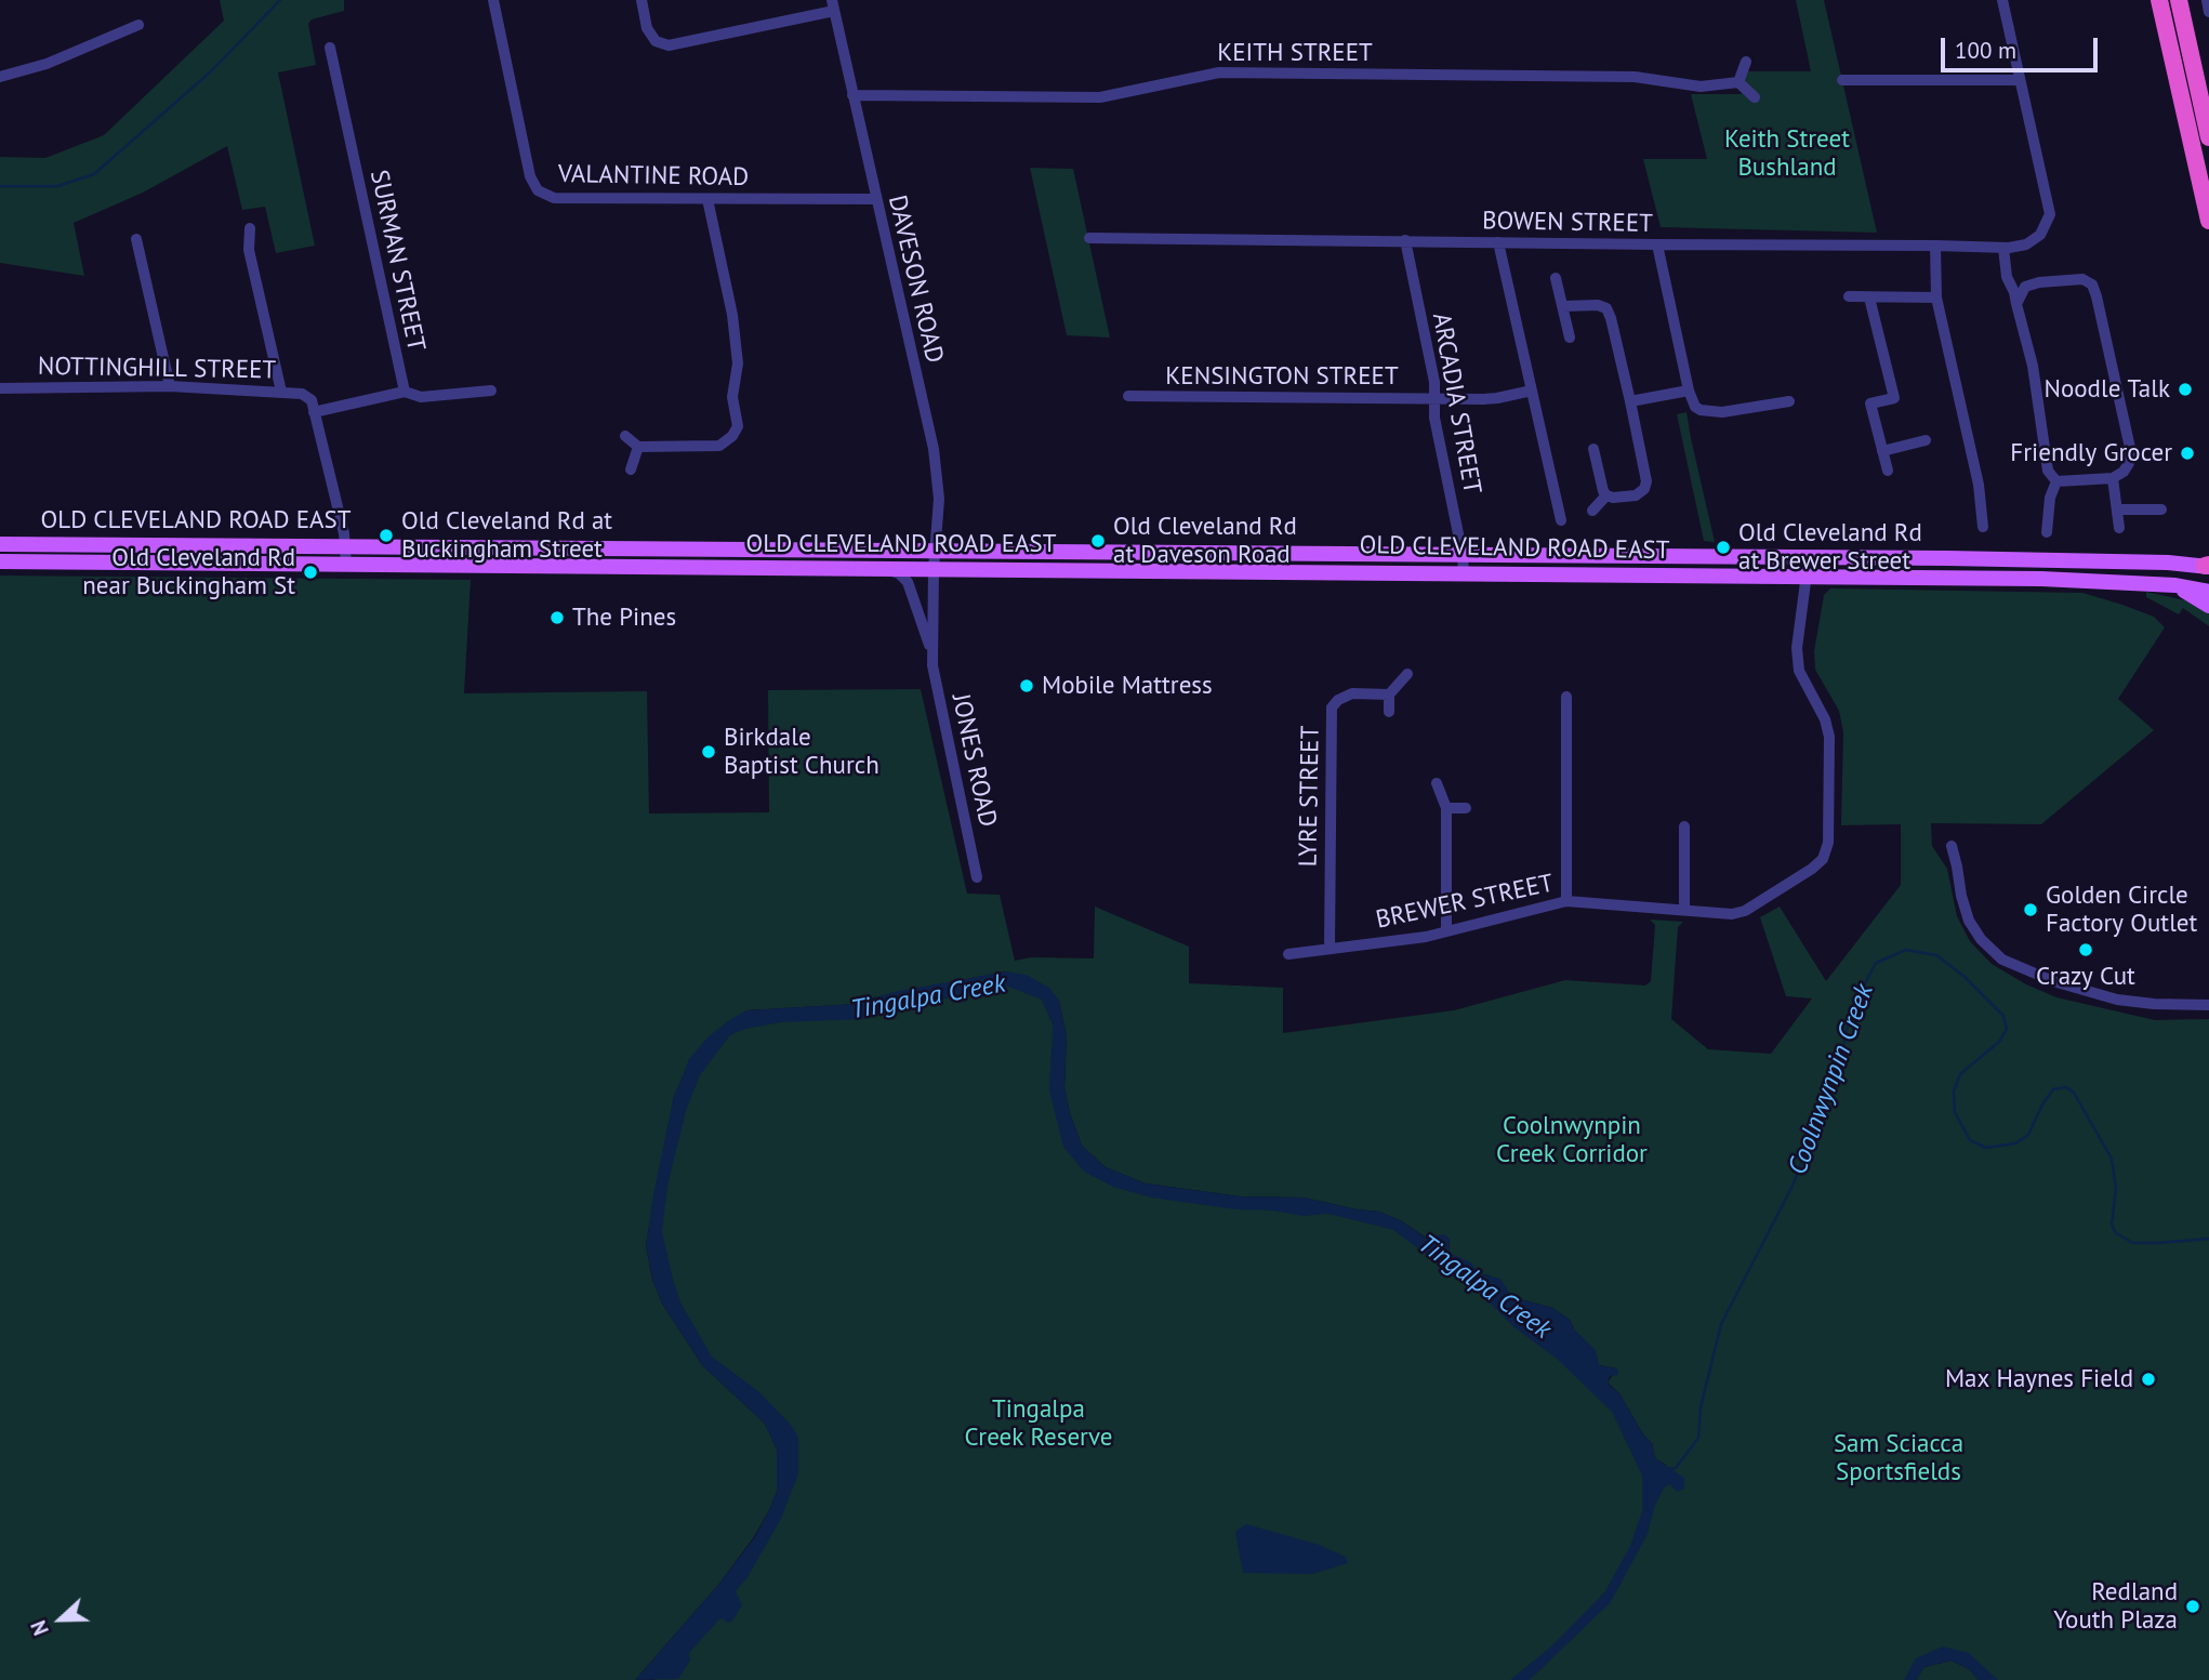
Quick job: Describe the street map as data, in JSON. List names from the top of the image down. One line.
{"streets":{"main road":["OLD CLEVELAND ROAD EAST"],"street":["KEITH STREET","VALANTINE ROAD","BOWEN STREET","SURMAN STREET","DAVESON ROAD","NOTTINGHILL STREET","KENSINGTON STREET","ARCADIA STREET","JONES ROAD","LYRE STREET","BREWER STREET"]},"crossings":[["KEITH STREET","DAVESON ROAD"],["VALANTINE ROAD","DAVESON ROAD"],["BOWEN STREET","ARCADIA STREET"],["DAVESON ROAD","OLD CLEVELAND ROAD EAST"],["DAVESON ROAD","JONES ROAD"],["KENSINGTON STREET","ARCADIA STREET"],["ARCADIA STREET","OLD CLEVELAND ROAD EAST"],["OLD CLEVELAND ROAD EAST","JONES ROAD"],["OLD CLEVELAND ROAD EAST","BREWER STREET"],["LYRE STREET","BREWER STREET"]],"water":["Tingalpa Creek","Coolnwynpin Creek"],"parks":["Keith Street Bushland","Coolnwynpin Creek Corridor","Tingalpa Creek Reserve","Sam Sciacca Sportsfields"],"places":["Noodle Talk","Friendly Grocer","Old Cleveland Rd at Buckingham Street","Old Cleveland Rd at Daveson Road","Old Cleveland Rd at Brewer Street","Old Cleveland Rd near Buckingham St","The Pines","Mobile Mattress","Birkdale Baptist Church","Golden Circle Factory Outlet","Crazy Cut","Max Haynes Field","Redland Youth Plaza"],"scale_bar":"100 m","north":"left"}
